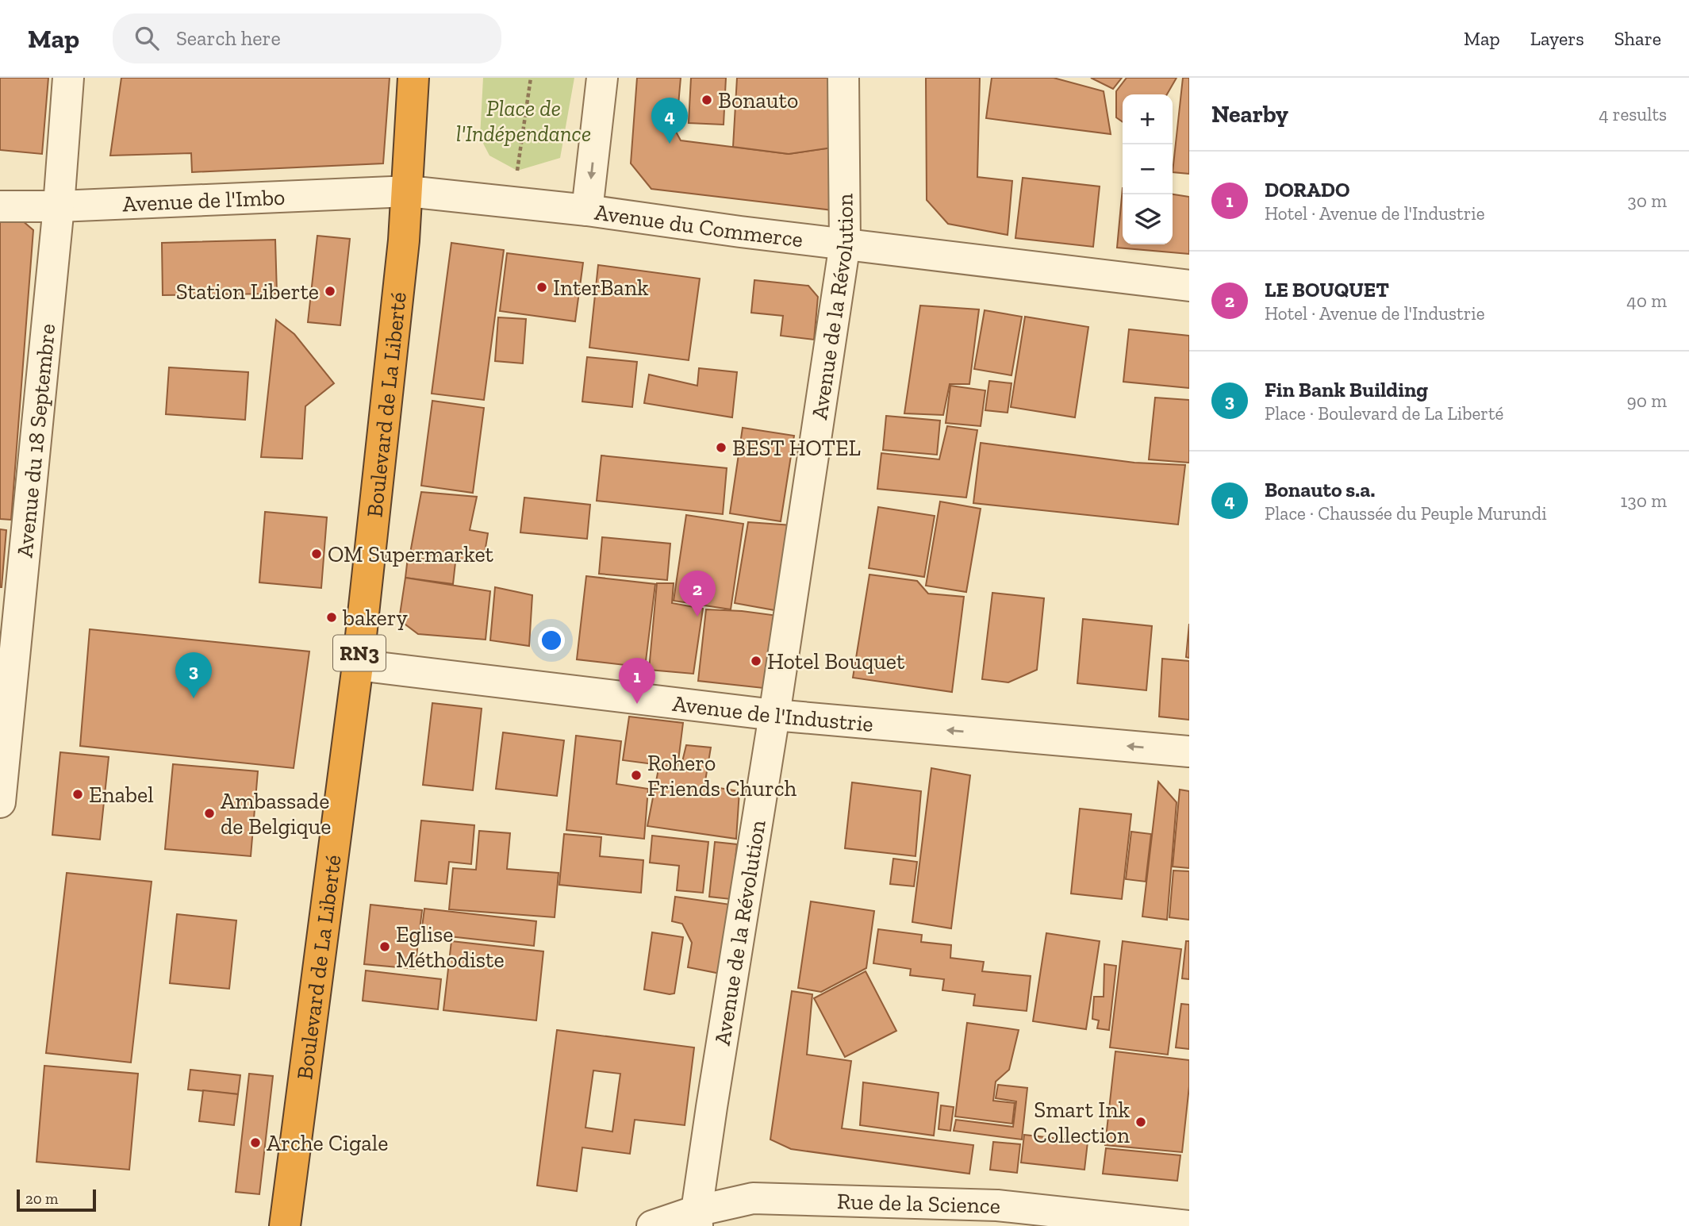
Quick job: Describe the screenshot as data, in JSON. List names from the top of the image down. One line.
{"streets":{"highway":["Boulevard de La Liberté","RN3"],"street":["Avenue de l'Imbo","Avenue du Commerce","Avenue de la Révolution","Avenue du 18 Septembre","Avenue de l'Industrie","Rue de la Science"]},"crossings":[["Avenue de l'Imbo","Avenue du Commerce"],["Avenue de l'Imbo","Boulevard de La Liberté"],["Avenue de l'Imbo","Avenue du 18 Septembre"],["Avenue du Commerce","Avenue de la Révolution"],["Avenue du Commerce","Boulevard de La Liberté"],["Avenue de la Révolution","Avenue de l'Industrie"],["Avenue de la Révolution","Rue de la Science"],["Boulevard de La Liberté","Avenue de l'Industrie"]],"one_way":["Avenue de l'Industrie"],"parks":["Place de l'Indépendance"],"places":["Bonauto","InterBank","Station Liberte","BEST HOTEL","OM Supermarket","bakery","Hotel Bouquet","Rohero Friends Church","Enabel","Ambassade de Belgique","Eglise Méthodiste","Smart Ink Collection","Arche Cigale"],"scale_bar":"20 m","page":{"header":"Map","search":"Search here","nav":["Map","Layers","Share"],"heading":["Nearby","4 results"],"map_buttons":["+","−"],"pins":["4","2","3","1"],"list":[{"mark":"1","name":"DORADO","note":"Hotel · Avenue de l'Industrie","value":"30 m"},{"mark":"2","name":"LE BOUQUET","note":"Hotel · Avenue de l'Industrie","value":"40 m"},{"mark":"3","name":"Fin Bank Building","note":"Place · Boulevard de La Liberté","value":"90 m"},{"mark":"4","name":"Bonauto s.a.","note":"Place · Chaussée du Peuple Murundi","value":"130 m"}],"scale":"20 m"}}
